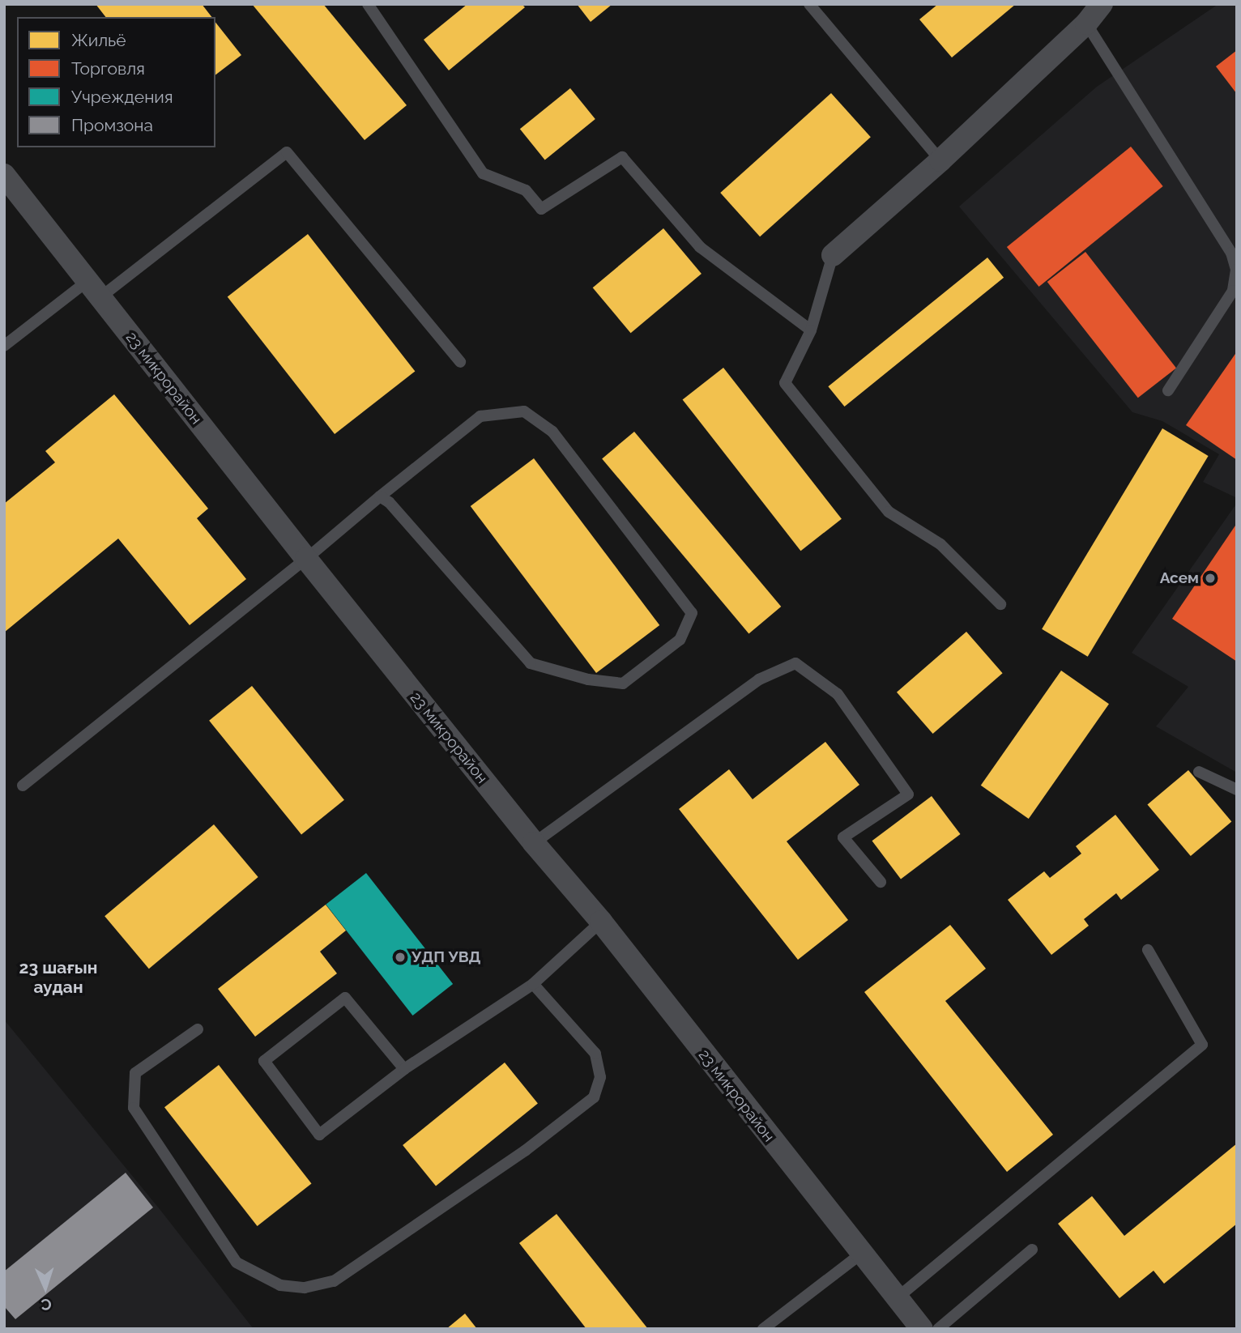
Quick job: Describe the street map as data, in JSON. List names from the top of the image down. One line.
{"streets":{"street":["23 микрорайон"]},"districts":["23 шағын аудан"],"places":["Асем","УДП УВД"],"legend":["Жильё","Торговля","Учреждения","Промзона"],"north":"bottom"}
